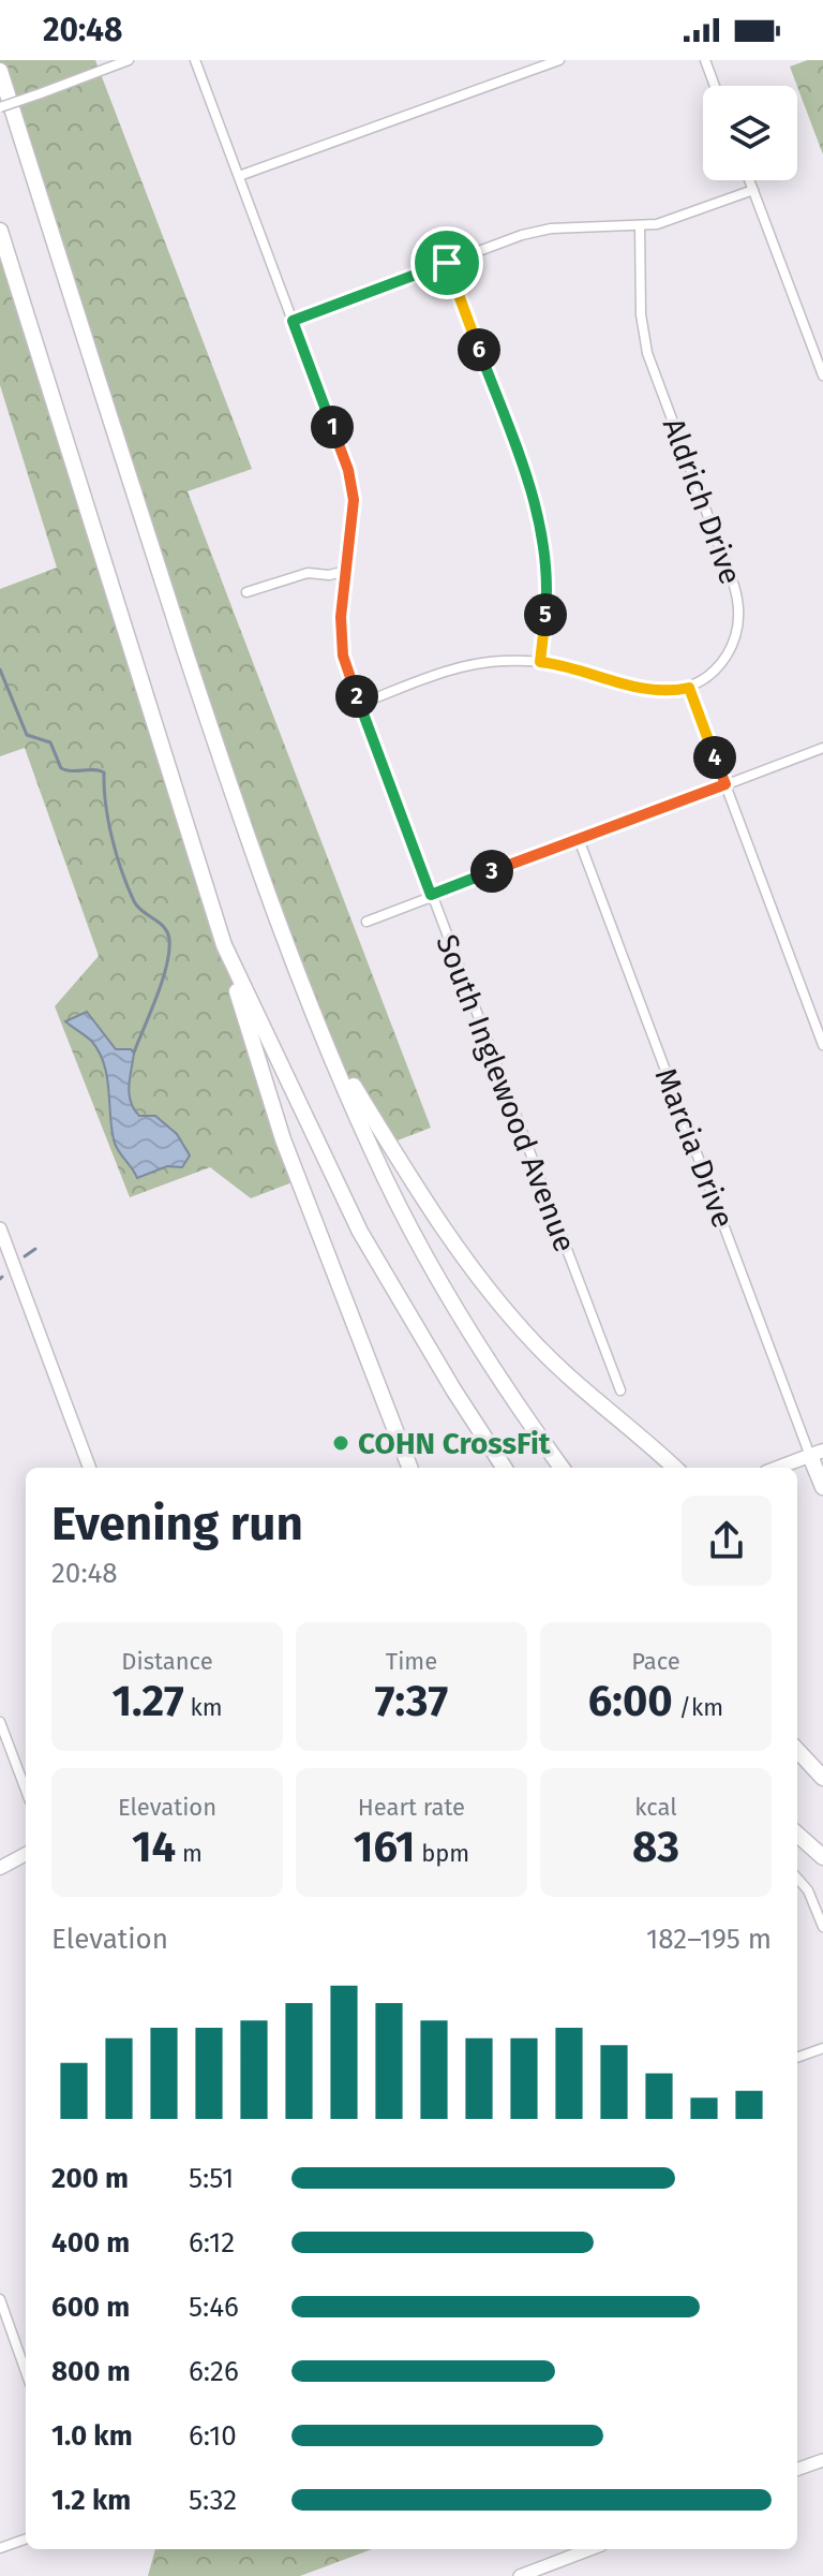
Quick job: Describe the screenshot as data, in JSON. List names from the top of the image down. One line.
{"streets":{"street":["Aldrich Drive","South Inglewood Avenue","Marcia Drive"]},"places":["COHN CrossFit"],"page":{"status":"20:48","pins":["6","1","5","2","4","3"],"heading":["Evening run","20:48"],"stats":[["Distance","1.27 km"],["Time","7:37"],["Pace","6:00 /km"],["Elevation","14 m"],["Heart rate","161 bpm"],["kcal","83"]],"chart":["Elevation","182–195 m"],"list":[{"name":"200 m","note":"5:51"},{"name":"400 m","note":"6:12"},{"name":"600 m","note":"5:46"},{"name":"800 m","note":"6:26"},{"name":"1.0 km","note":"6:10"},{"name":"1.2 km","note":"5:32"}]}}
